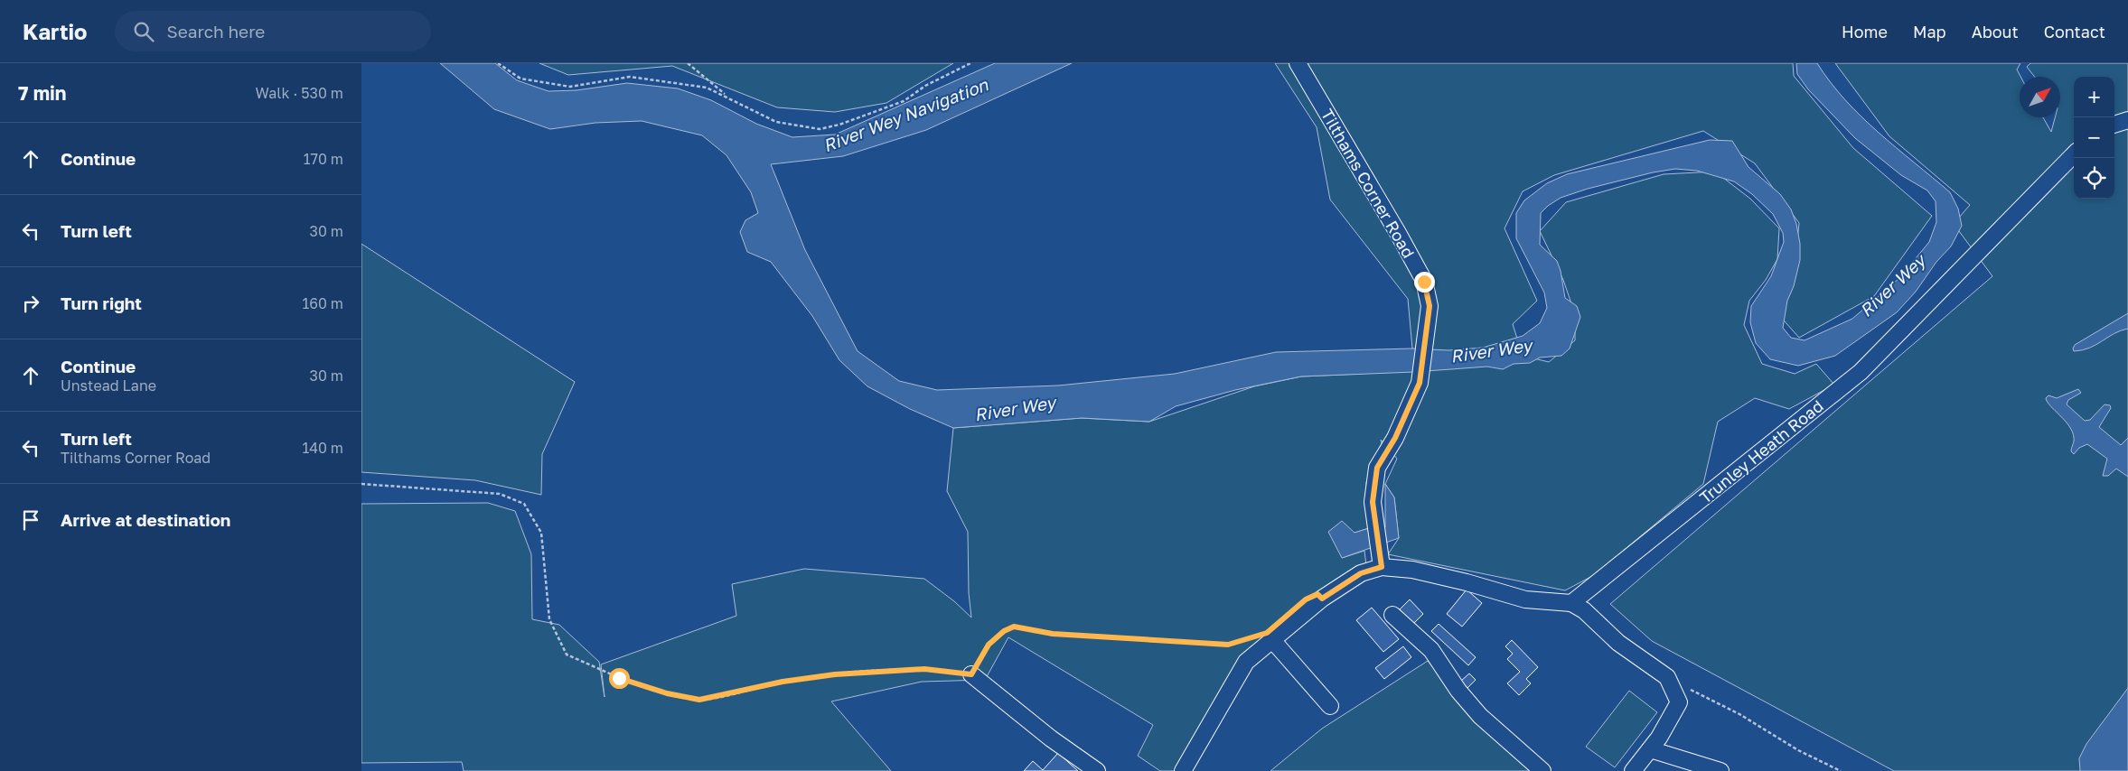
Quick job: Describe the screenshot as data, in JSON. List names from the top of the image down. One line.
{"streets":{"street":["Tilthams Corner Road","Trunley Heath Road"]},"water":["River Wey Navigation","River Wey"],"north":"top right","page":{"header":"Kartio","search":"Search here","nav":["Home","Map","About","Contact"],"heading":["7 min","Walk · 530 m"],"map_buttons":["+","−"],"list":[["Continue","170 m"],["Turn left","30 m"],["Turn right","160 m"],["Continue","Unstead Lane","30 m"],["Turn left","Tilthams Corner Road","140 m"],"Arrive at destination"]}}
